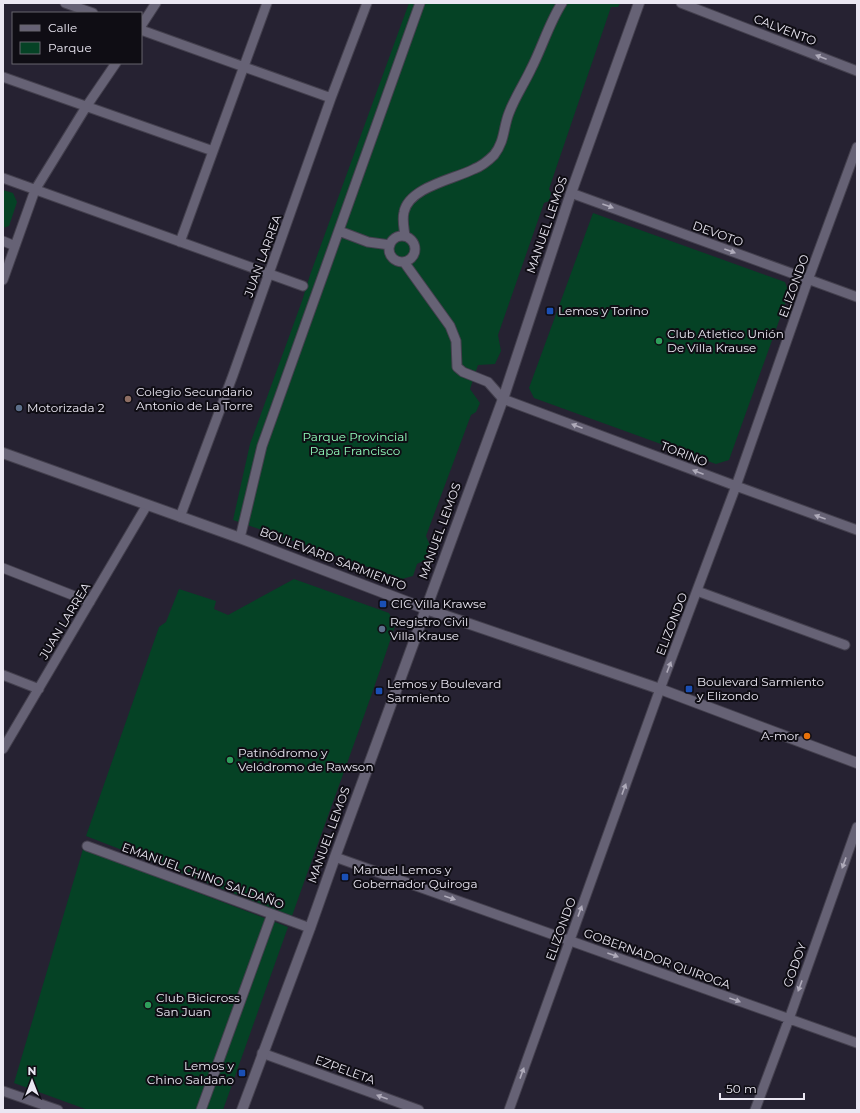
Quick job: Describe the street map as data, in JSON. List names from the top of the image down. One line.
{"streets":{"main road":["MANUEL LEMOS","BOULEVARD SARMIENTO"],"street":["CALVENTO","DEVOTO","JUAN LARREA","ELIZONDO","TORINO","EMANUEL CHINO SALDAÑO","GOBERNADOR QUIROGA","GODOY","EZPELETA"]},"crossings":[["MANUEL LEMOS","DEVOTO"],["MANUEL LEMOS","TORINO"],["MANUEL LEMOS","BOULEVARD SARMIENTO"],["MANUEL LEMOS","EMANUEL CHINO SALDAÑO"],["MANUEL LEMOS","GOBERNADOR QUIROGA"],["MANUEL LEMOS","EZPELETA"],["DEVOTO","ELIZONDO"],["JUAN LARREA","BOULEVARD SARMIENTO"],["ELIZONDO","TORINO"],["ELIZONDO","BOULEVARD SARMIENTO"],["ELIZONDO","GOBERNADOR QUIROGA"],["GOBERNADOR QUIROGA","GODOY"]],"one_way":["CALVENTO","DEVOTO","ELIZONDO","TORINO","GOBERNADOR QUIROGA","GODOY","EZPELETA"],"parks":["Parque Provincial Papa Francisco"],"places":{"transit":["Lemos y Torino","CIC Villa Krawse","Boulevard Sarmiento y Elizondo","Lemos y Boulevard Sarmiento","Manuel Lemos y Gobernador Quiroga","Lemos y Chino Saldaño"],"other":["Club Atletico Unión De Villa Krause","Colegio Secundario Antonio de La Torre","Motorizada 2","Registro Civil Villa Krause","A-mor","Patinódromo y Velódromo de Rawson","Club Bicicross San Juan"]},"legend":["Calle","Parque"],"scale_bar":"50 m","north":"top"}
